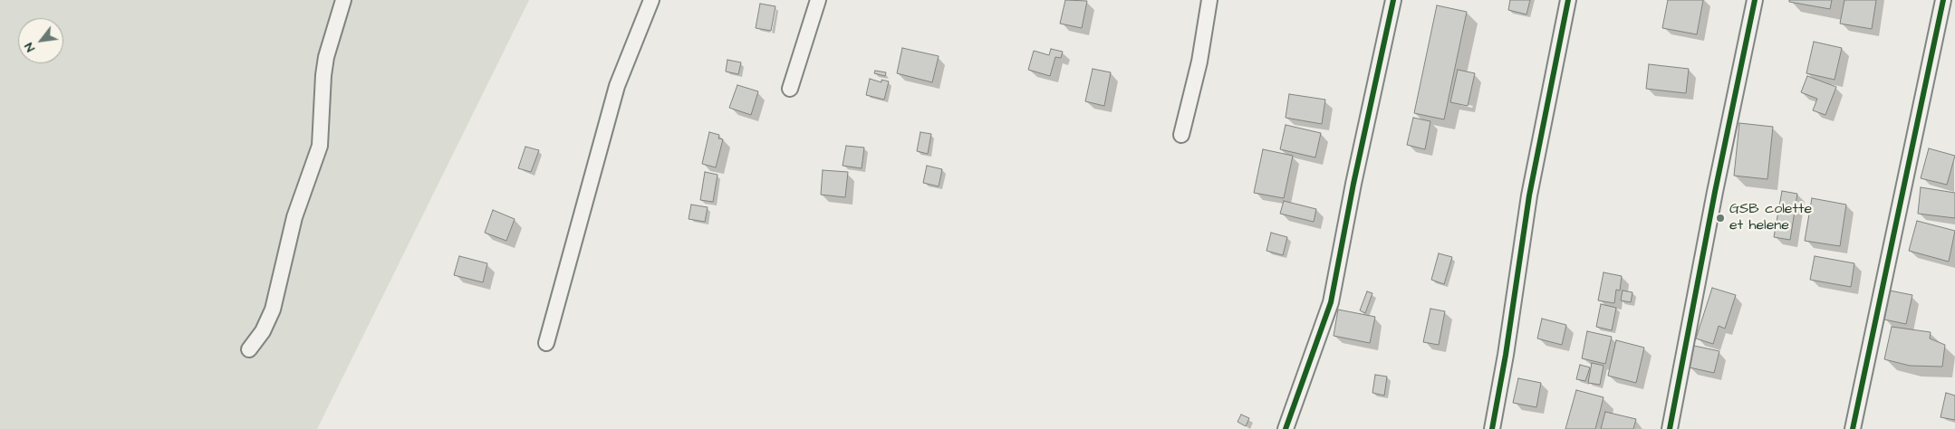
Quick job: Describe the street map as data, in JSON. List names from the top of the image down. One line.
{"places":["GSB colette et helene"],"north":"bottom left"}
